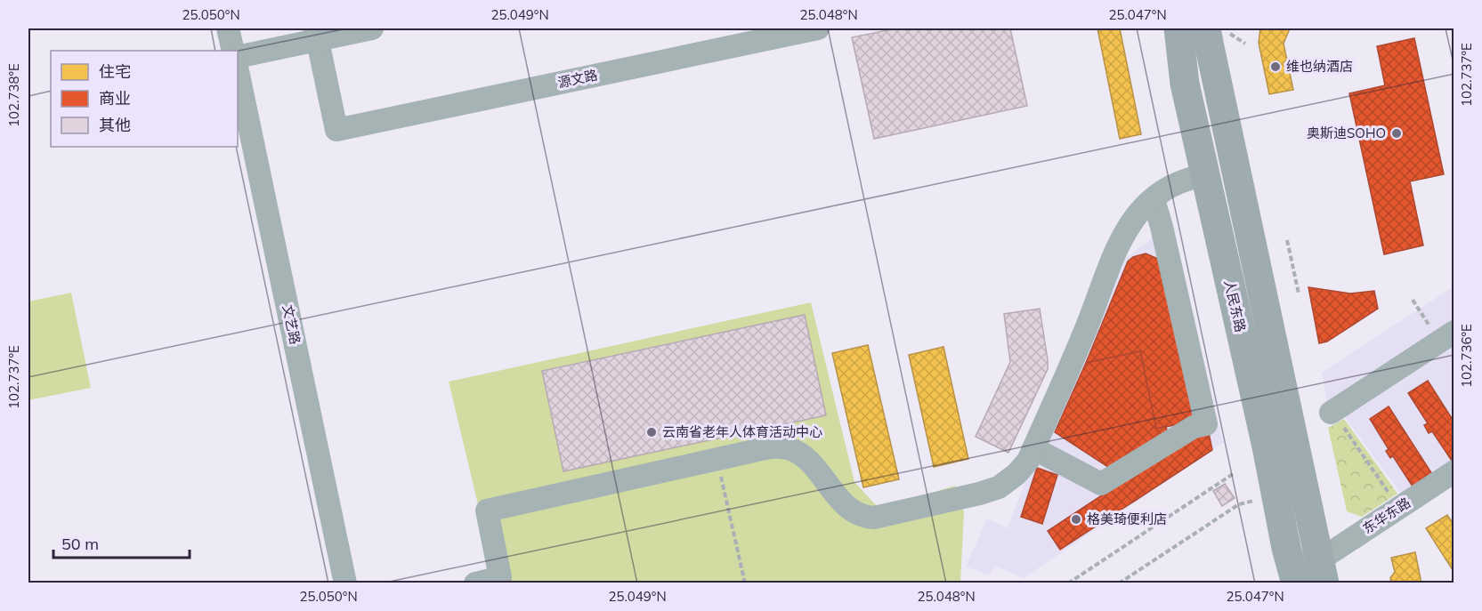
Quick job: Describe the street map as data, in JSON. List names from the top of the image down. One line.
{"streets":{"main road":["人民东路"],"street":["源文路","文艺路","东华东路"]},"places":["维也纳酒店","奥斯迪SOHO","云南省老年人体育活动中心","格美琦便利店"],"legend":["住宅","商业","其他"],"scale_bar":"50 m","coordinates":["25.050°N","25.049°N","25.048°N","25.047°N","102.737°E","102.738°E","102.736°E"]}
